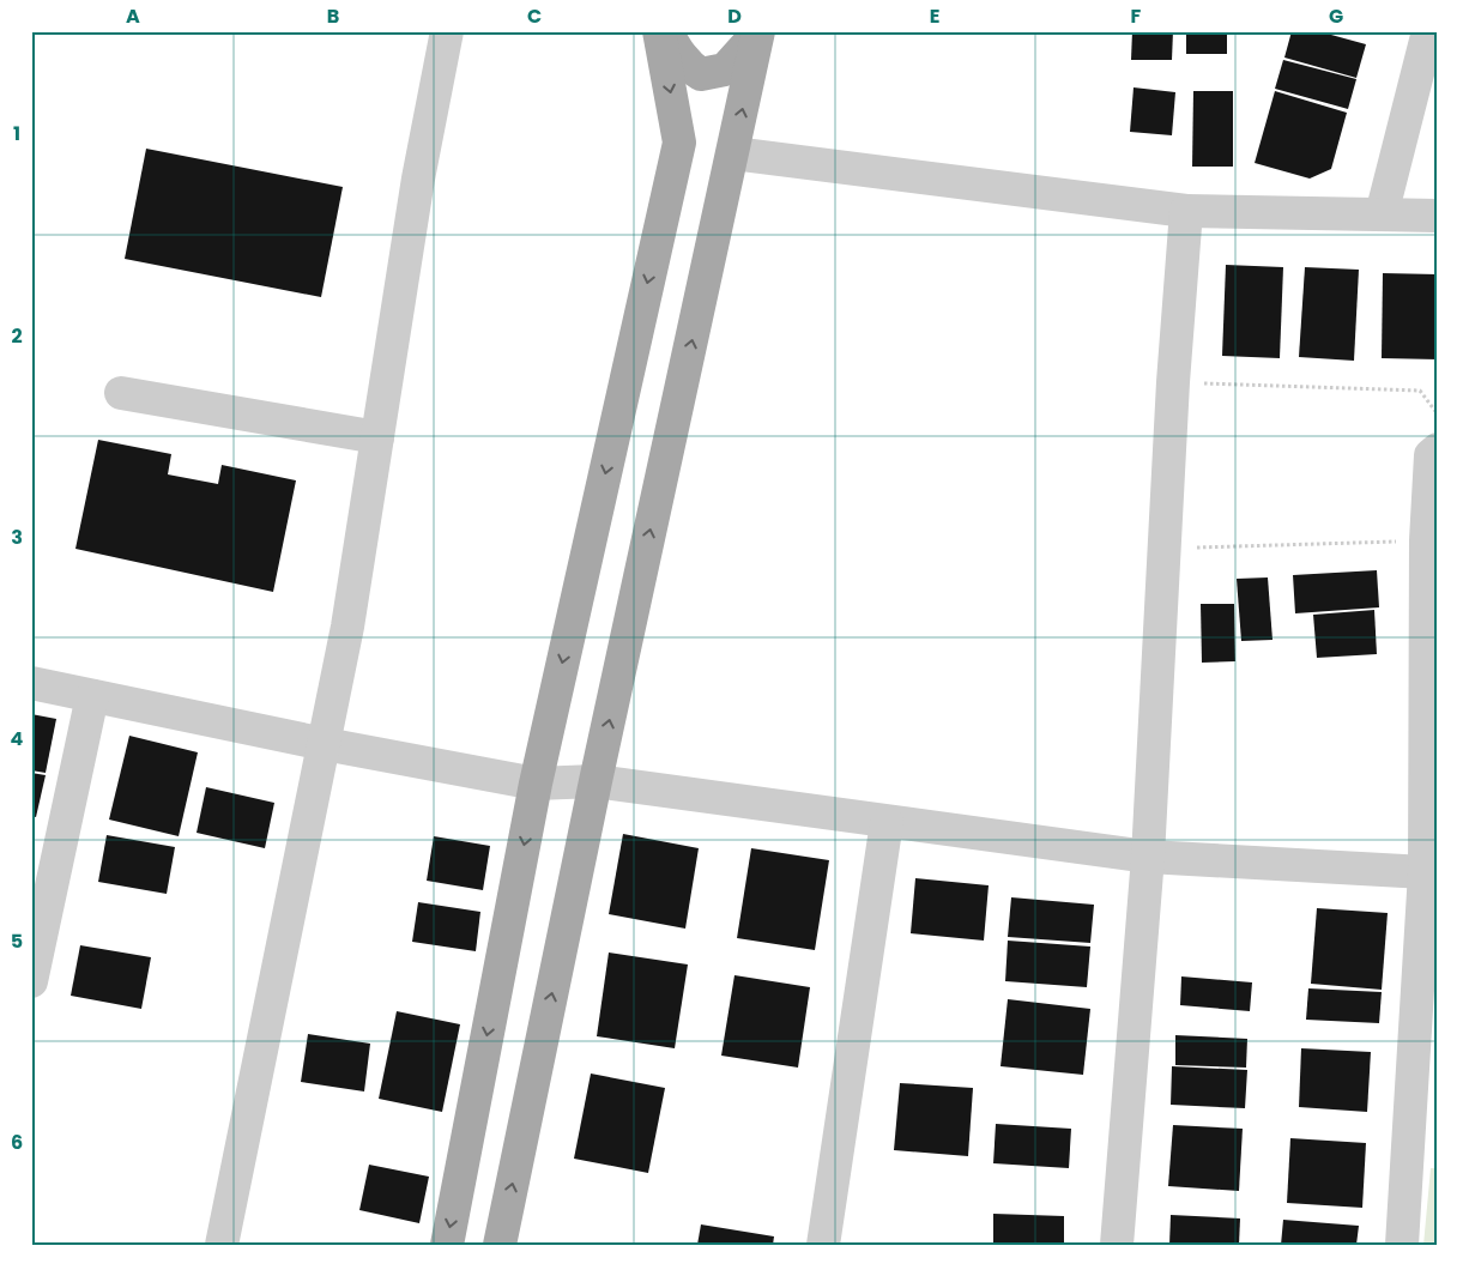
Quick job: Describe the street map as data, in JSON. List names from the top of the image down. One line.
{"grid":{"columns":["A","B","C","D","E","F","G"],"rows":["1","2","3","4","5","6"]}}
